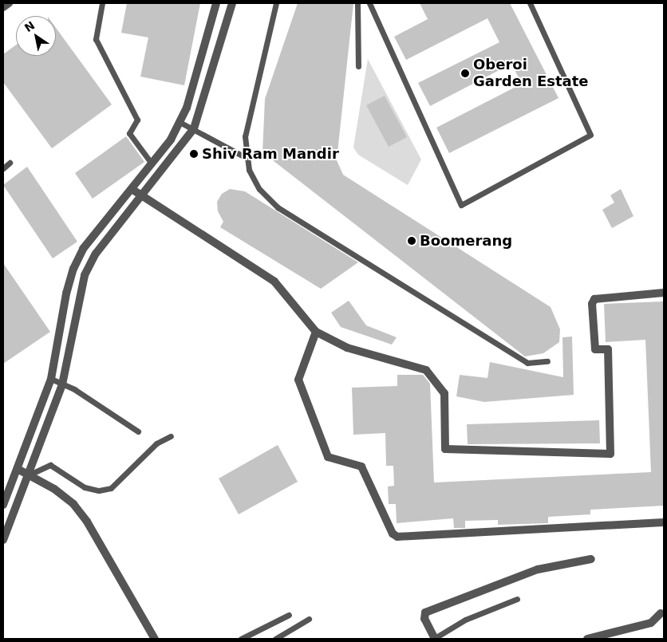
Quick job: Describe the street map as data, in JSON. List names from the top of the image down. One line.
{"places":["Oberoi Garden Estate","Shiv Ram Mandir","Boomerang"],"north":"top left"}
